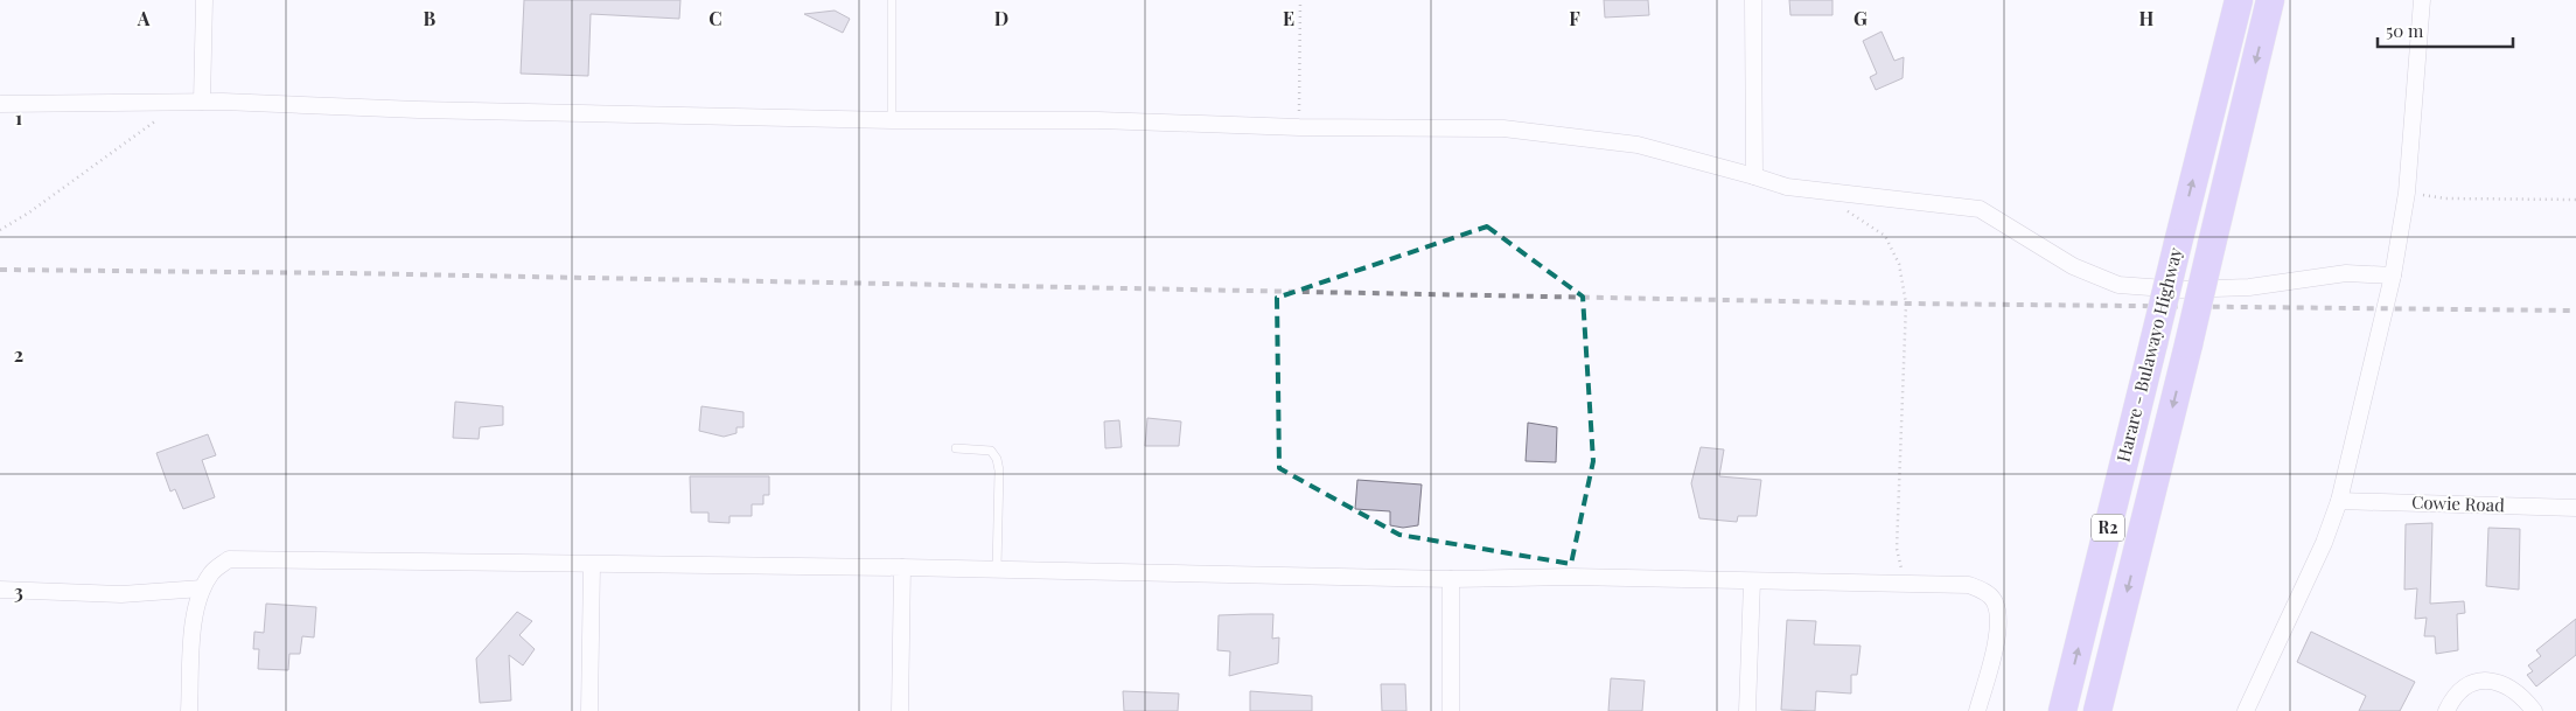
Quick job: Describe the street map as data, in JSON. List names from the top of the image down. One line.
{"streets":{"highway":["Harare - Bulawayo Highway","R2"],"street":["Cowie Road"]},"scale_bar":"50 m","grid":{"columns":["A","B","C","D","E","F","G","H"],"rows":["1","2","3"]}}
